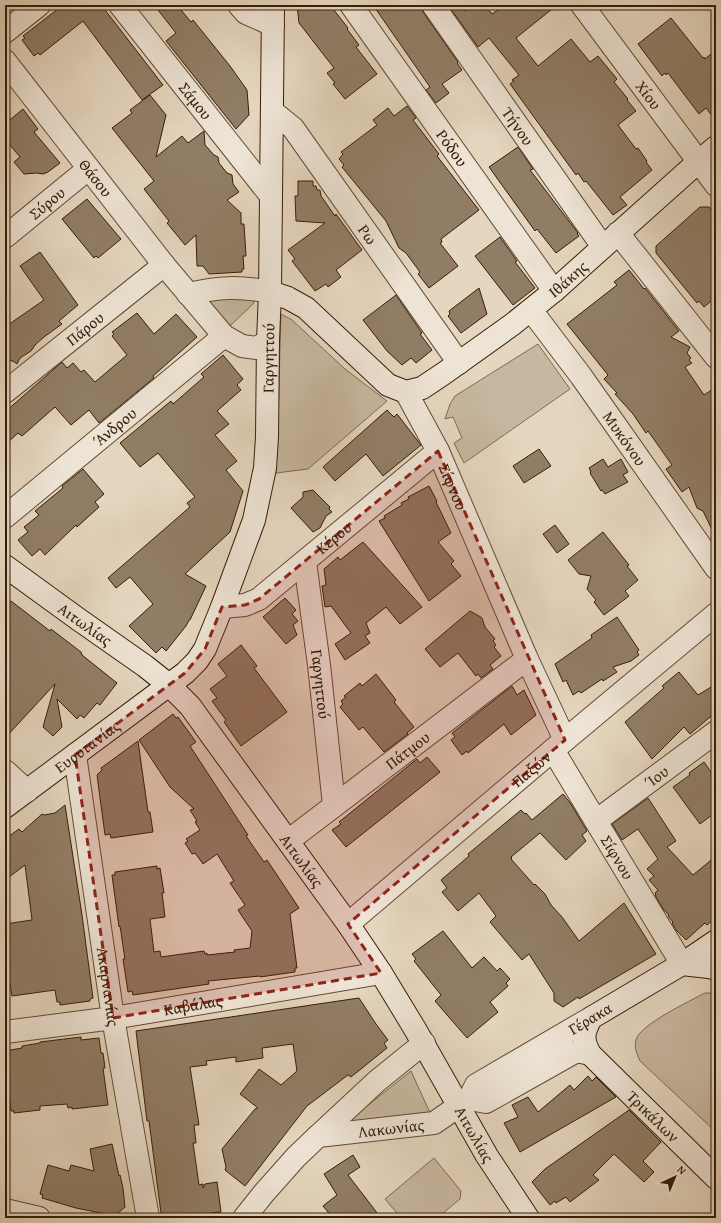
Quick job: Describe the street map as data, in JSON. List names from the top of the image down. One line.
{"streets":{"street":["Χίου","Σάμου","Τήνου","Ρόδου","Θάσου","Σύρου","Ρω","Ιθάκης","Πάρου","Γαργηττού","Άνδρου","Μυκόνου","Σίφνου","Κέρου","Αιτωλίας","Ευρυτανίας","Πάτμου","Παξών","Ίου","Ακαρνανίας","Καβάλας","Γέρακα","Τρικάλων","Λακωνίας"]},"crossings":[["Χίου","Ιθάκης"],["Σάμου","Γαργηττού"],["Τήνου","Ιθάκης"],["Ρόδου","Ιθάκης"],["Θάσου","Σύρου"],["Θάσου","Πάρου"],["Θάσου","Γαργηττού"],["Θάσου","Άνδρου"],["Ρω","Ιθάκης"],["Ρω","Γαργηττού"],["Ιθάκης","Μυκόνου"],["Ιθάκης","Σίφνου"],["Γαργηττού","Κέρου"],["Γαργηττού","Αιτωλίας"],["Γαργηττού","Ευρυτανίας"],["Γαργηττού","Πάτμου"],["Σίφνου","Κέρου"],["Σίφνου","Πάτμου"],["Σίφνου","Παξών"],["Σίφνου","Ίου"],["Σίφνου","Γέρακα"],["Αιτωλίας","Ευρυτανίας"],["Αιτωλίας","Πάτμου"],["Αιτωλίας","Παξών"],["Αιτωλίας","Καβάλας"],["Αιτωλίας","Γέρακα"],["Αιτωλίας","Λακωνίας"],["Ευρυτανίας","Ακαρνανίας"],["Ακαρνανίας","Καβάλας"],["Γέρακα","Τρικάλων"],["Γέρακα","Λακωνίας"]],"north":"top right"}
